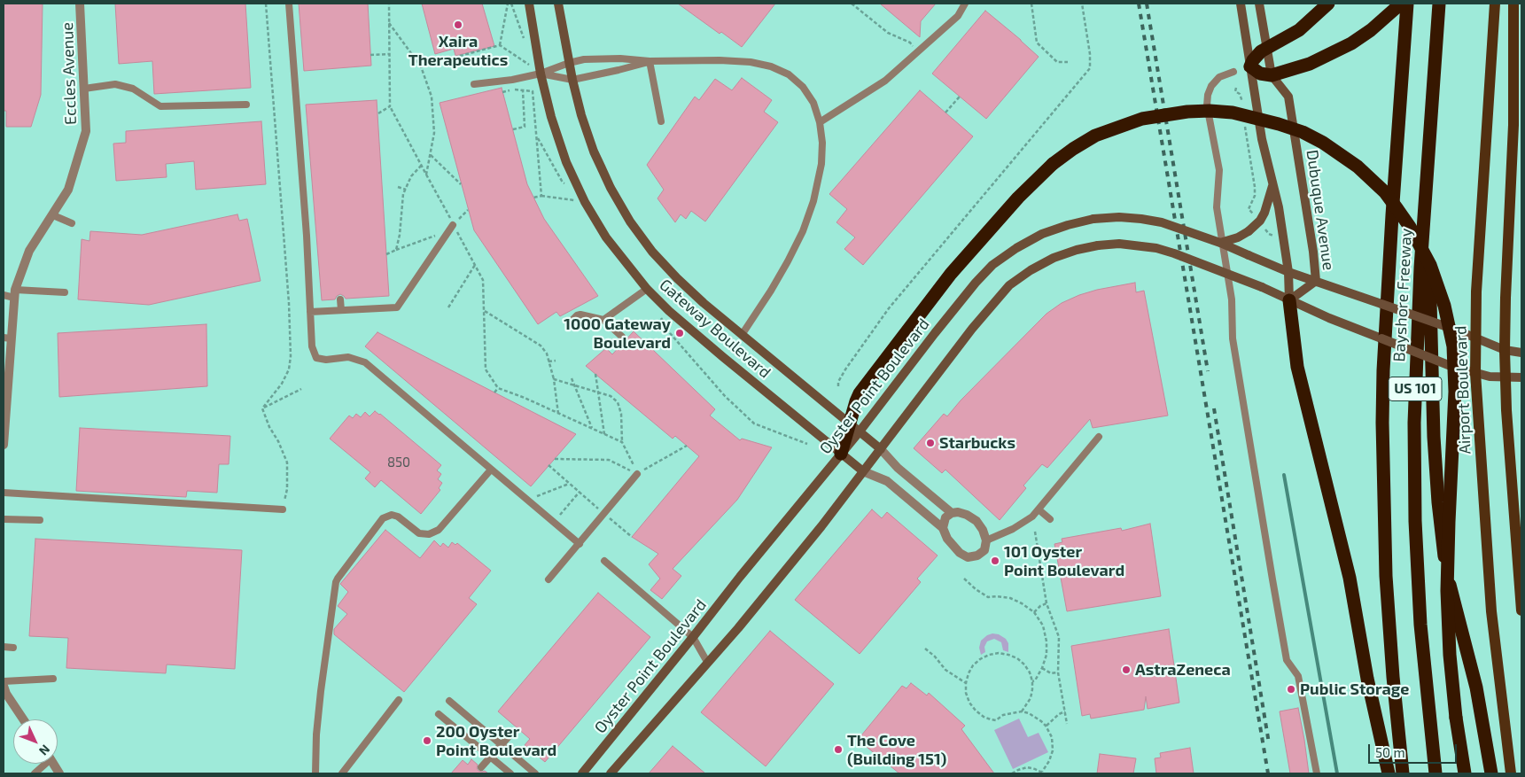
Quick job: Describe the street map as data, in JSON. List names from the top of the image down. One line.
{"streets":{"highway":["Bayshore Freeway","US 101"],"main road":["Dubuque Avenue","Gateway Boulevard","Oyster Point Boulevard","Airport Boulevard"],"street":["Eccles Avenue"]},"crossings":[["Dubuque Avenue","Oyster Point Boulevard"],["Gateway Boulevard","Oyster Point Boulevard"],["Oyster Point Boulevard","Airport Boulevard"]],"places":["Xaira Therapeutics","1000 Gateway Boulevard","Starbucks","101 Oyster Point Boulevard","AstraZeneca","Public Storage","200 Oyster Point Boulevard","The Cove (Building 151)"],"house_numbers":["850"],"scale_bar":"50 m","north":"bottom right"}
